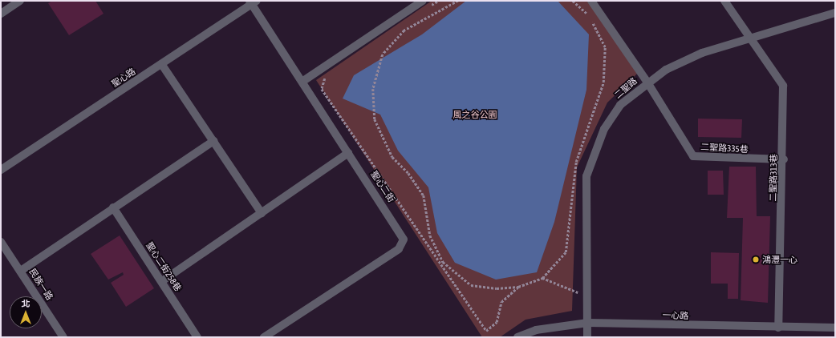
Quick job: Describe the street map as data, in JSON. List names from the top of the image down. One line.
{"streets":{"street":["聖心路","二聖路","二聖路335巷","二聖路313巷","聖心二街","聖心二街258巷","民族一路","一心路"]},"crossings":[["聖心路","聖心二街"],["二聖路","二聖路335巷"],["二聖路","二聖路313巷"],["二聖路","一心路"],["二聖路335巷","二聖路313巷"],["二聖路313巷","一心路"]],"parks":["風之谷公園"],"places":["鴻灃一心"],"north":"top"}
